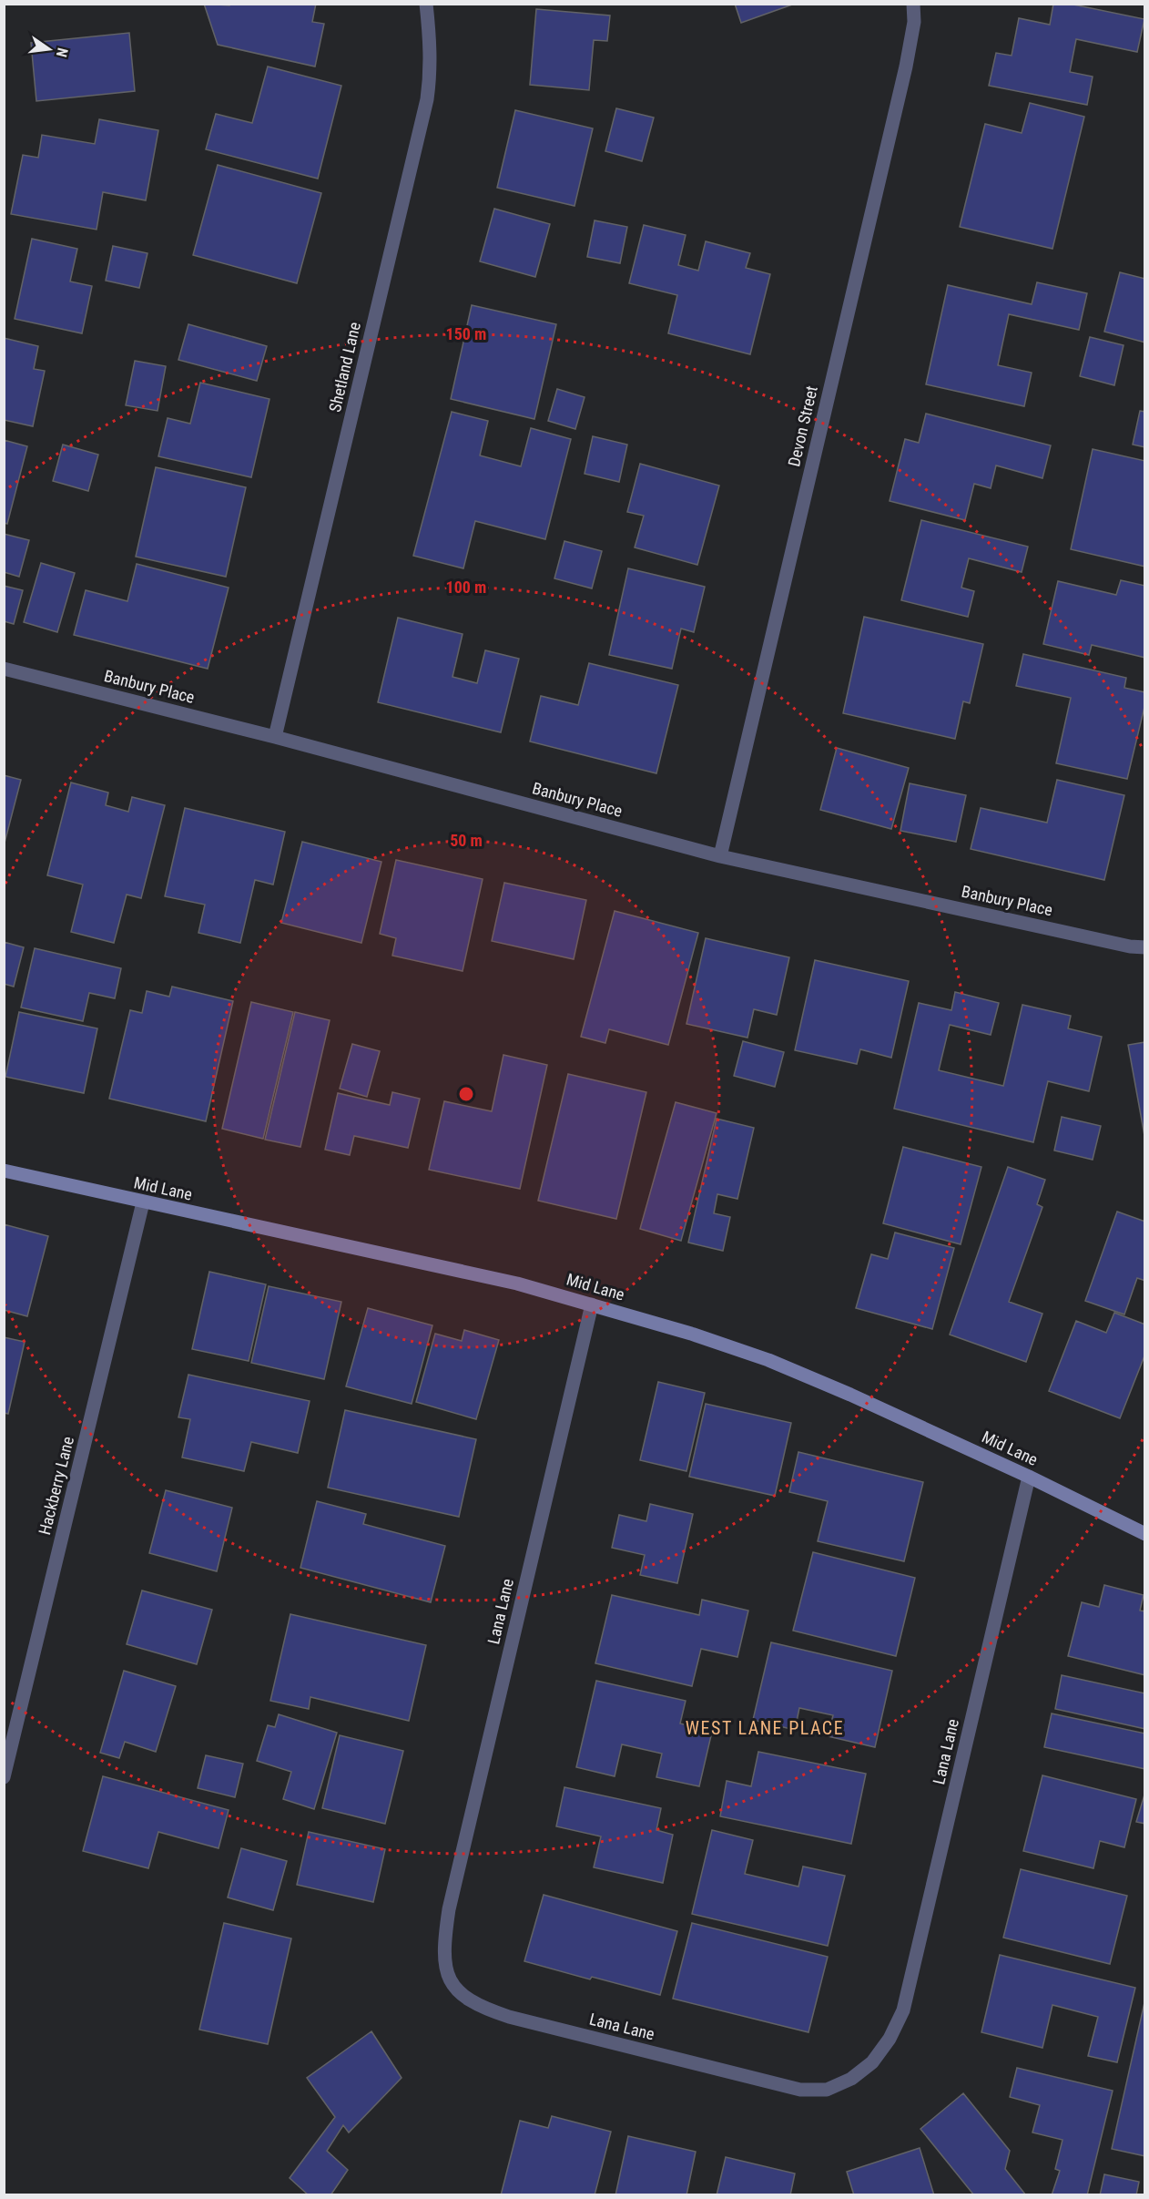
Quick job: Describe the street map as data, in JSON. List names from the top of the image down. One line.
{"streets":{"street":["Shetland Lane","Devon Street","Banbury Place","Mid Lane","Hackberry Lane","Lana Lane"]},"crossings":[["Shetland Lane","Banbury Place"],["Devon Street","Banbury Place"],["Mid Lane","Hackberry Lane"],["Mid Lane","Lana Lane"]],"districts":["WEST LANE PLACE"],"north":"right","rings":["150 m","100 m","50 m"]}
